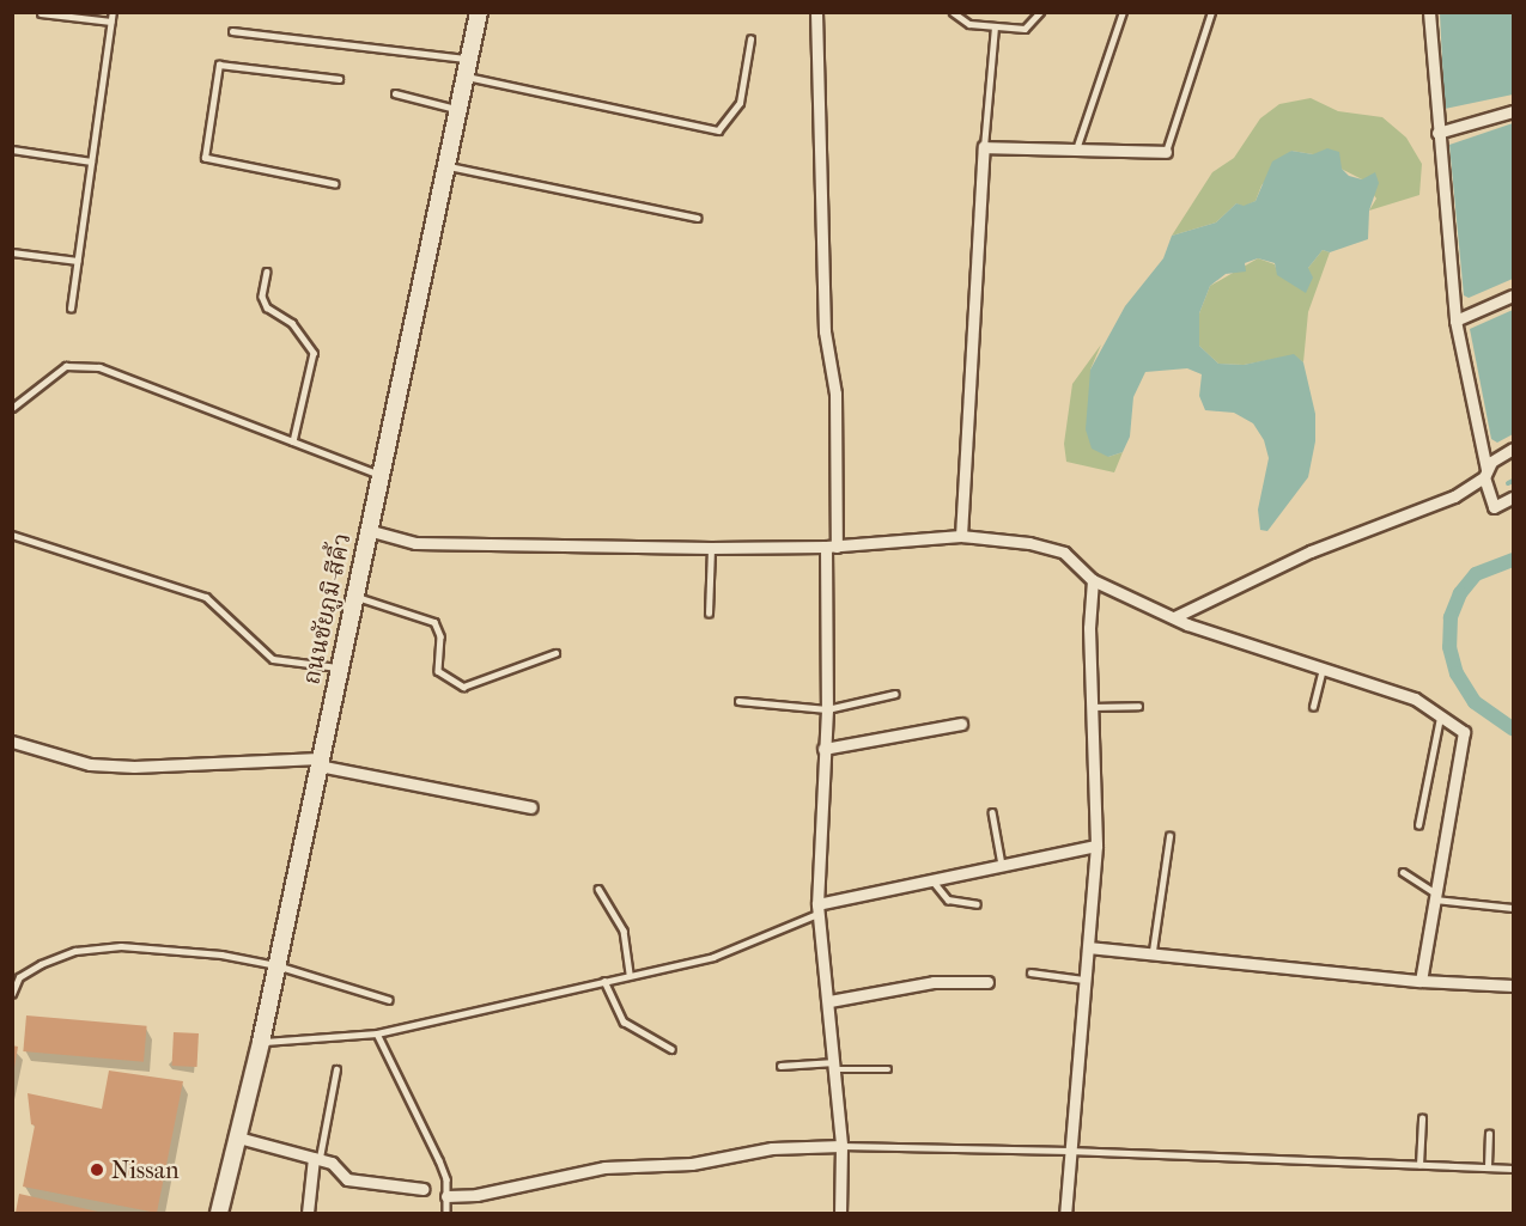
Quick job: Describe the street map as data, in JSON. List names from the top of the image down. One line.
{"streets":{"main road":["ถนนชัยภูมิ-สีคิ้ว"]},"places":["Nissan"]}
